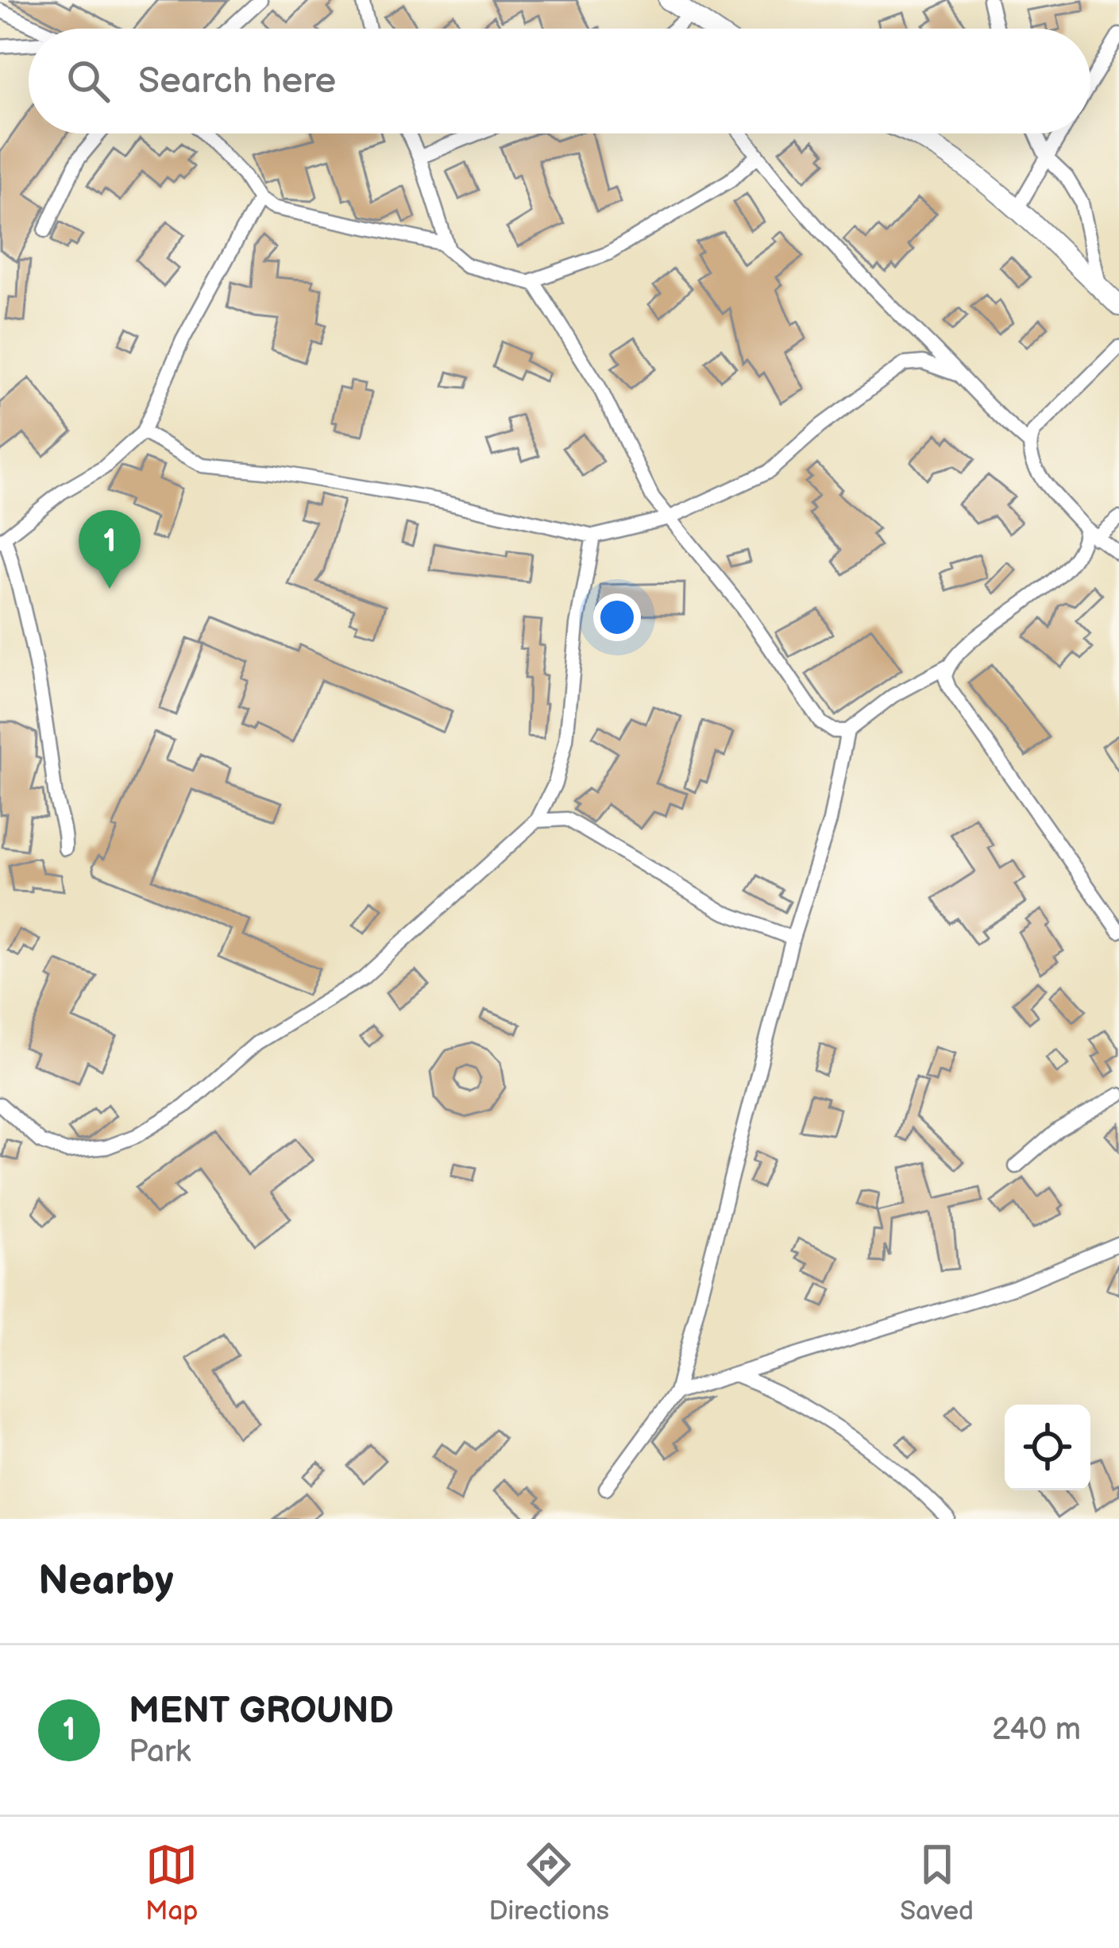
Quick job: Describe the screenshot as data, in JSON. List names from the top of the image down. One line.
{"page":{"search":"Search here","pins":"1","heading":"Nearby","list":[{"mark":"1","name":"MENT GROUND","note":"Park","value":"240 m"}],"nav":["Map","Directions","Saved"]}}
